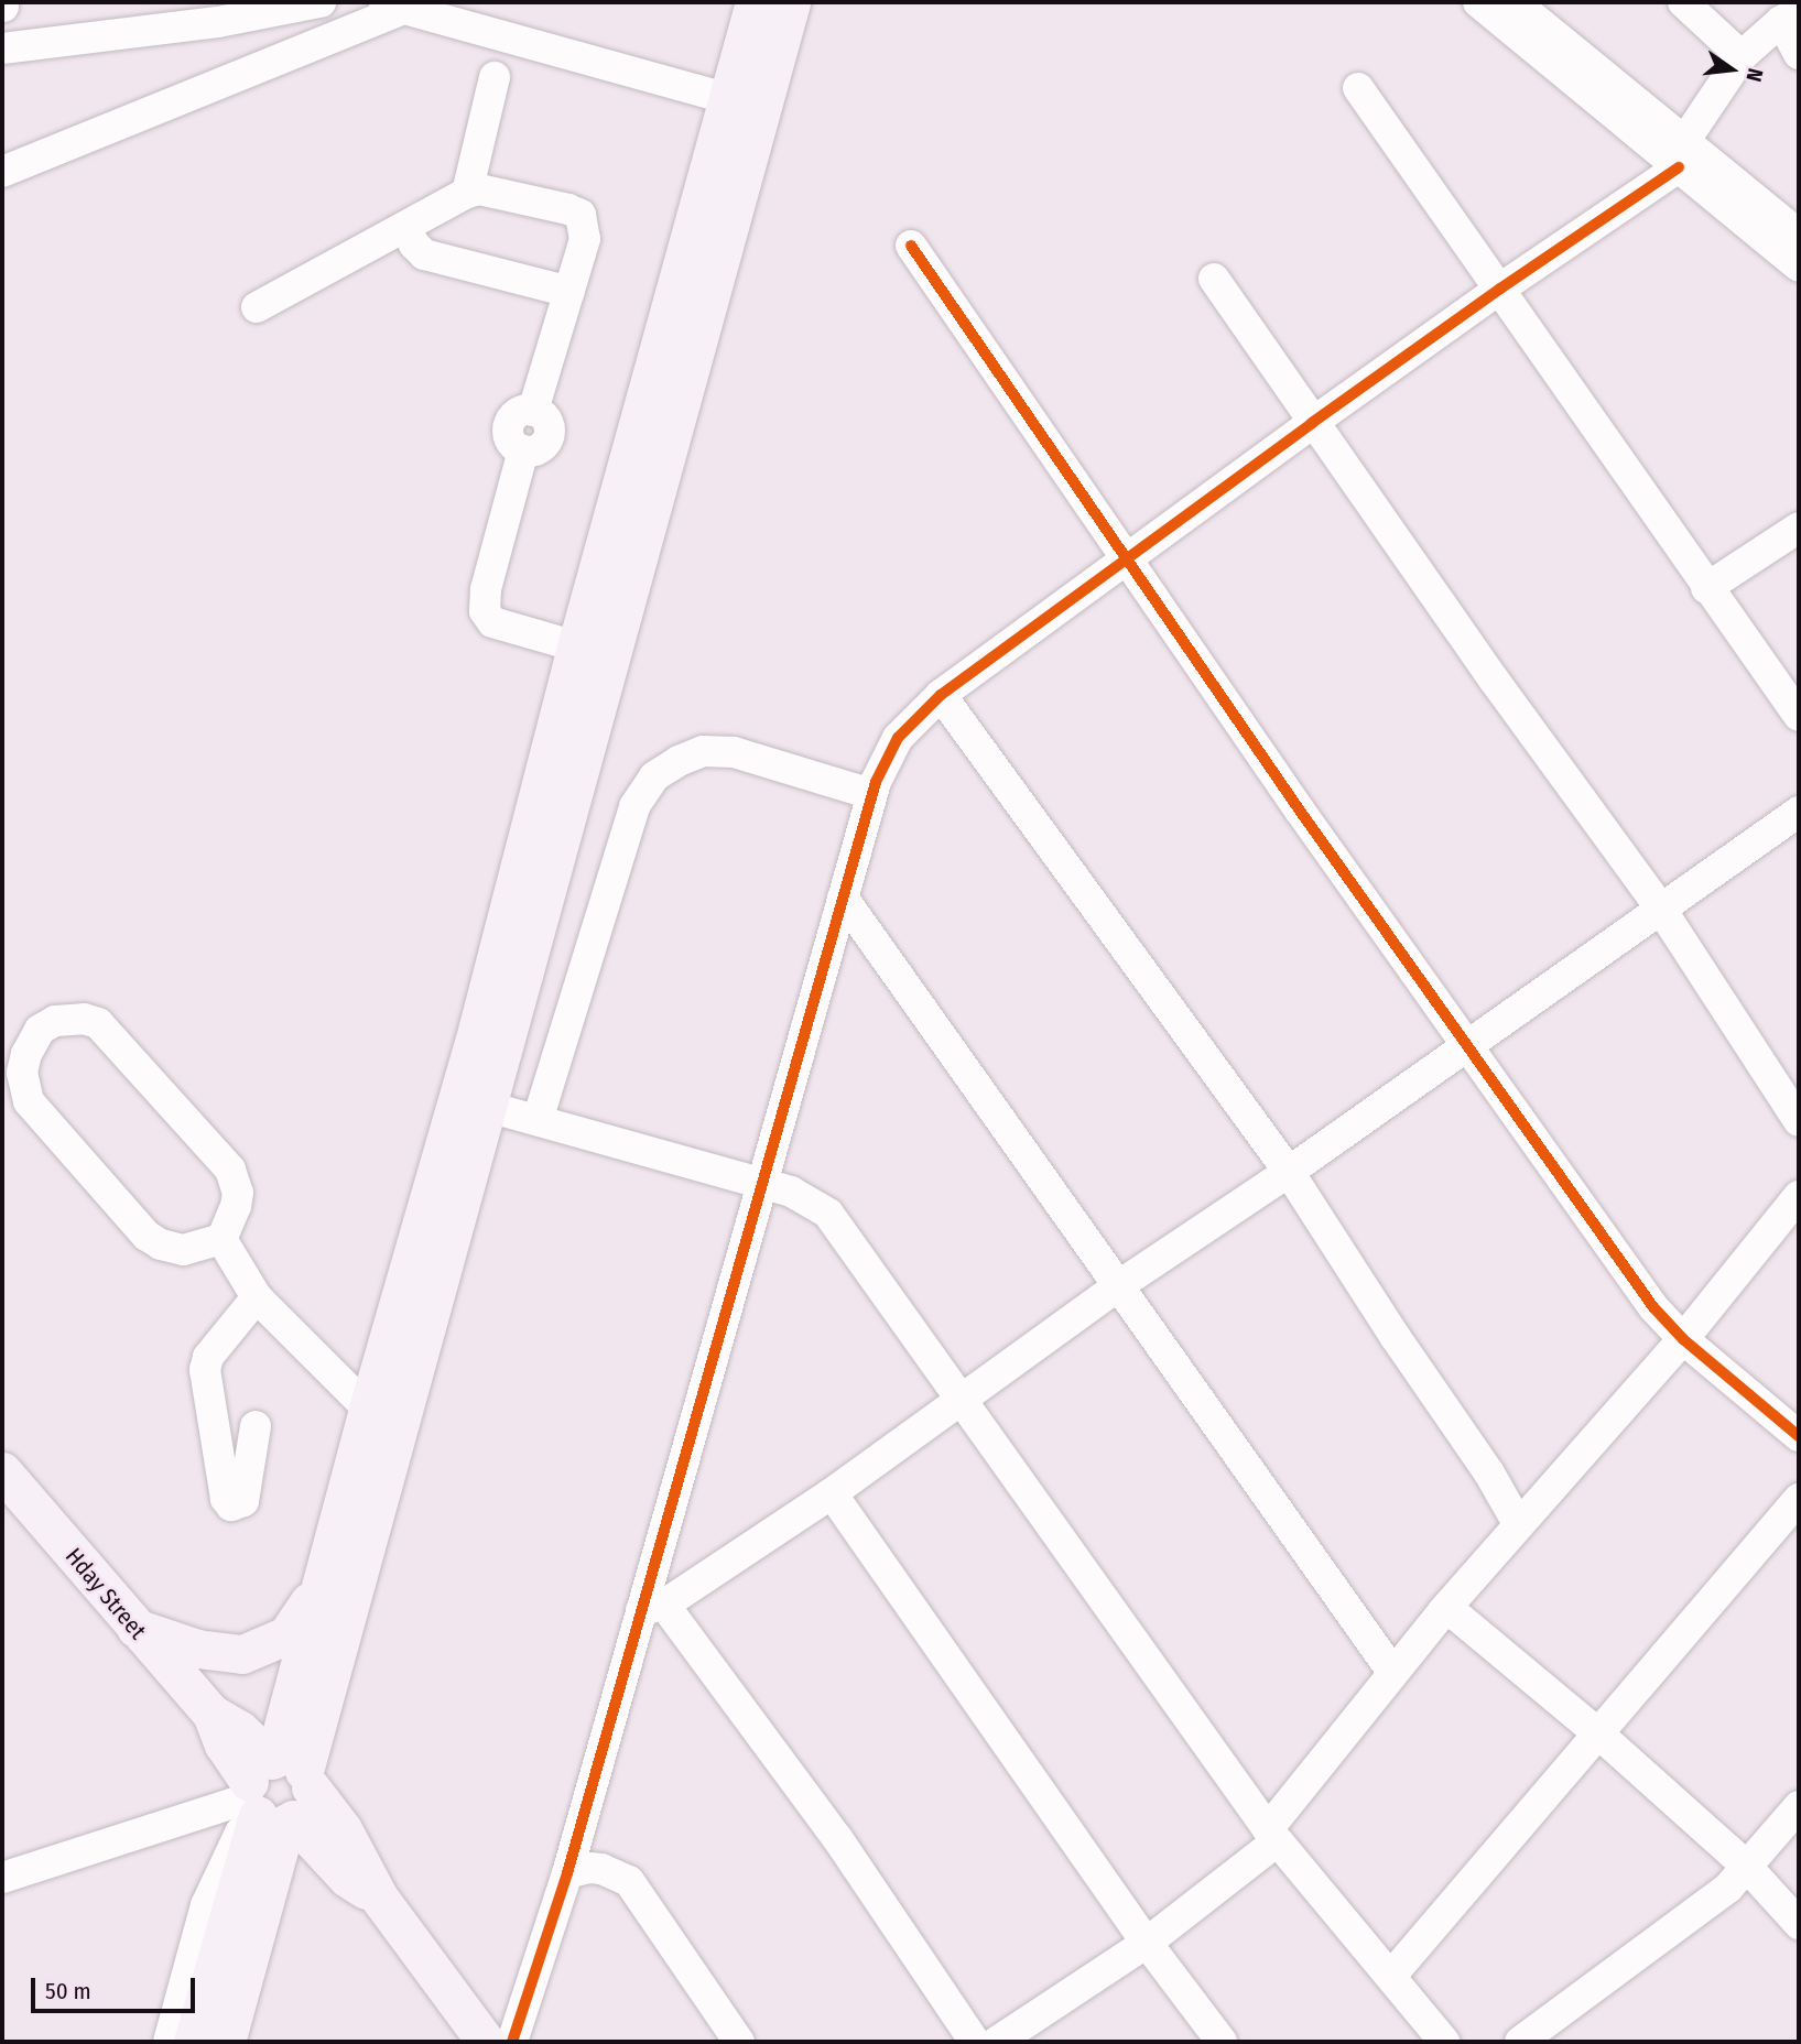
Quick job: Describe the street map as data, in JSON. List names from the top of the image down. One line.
{"streets":{"main road":["Hday Street"]},"scale_bar":"50 m","north":"right"}
